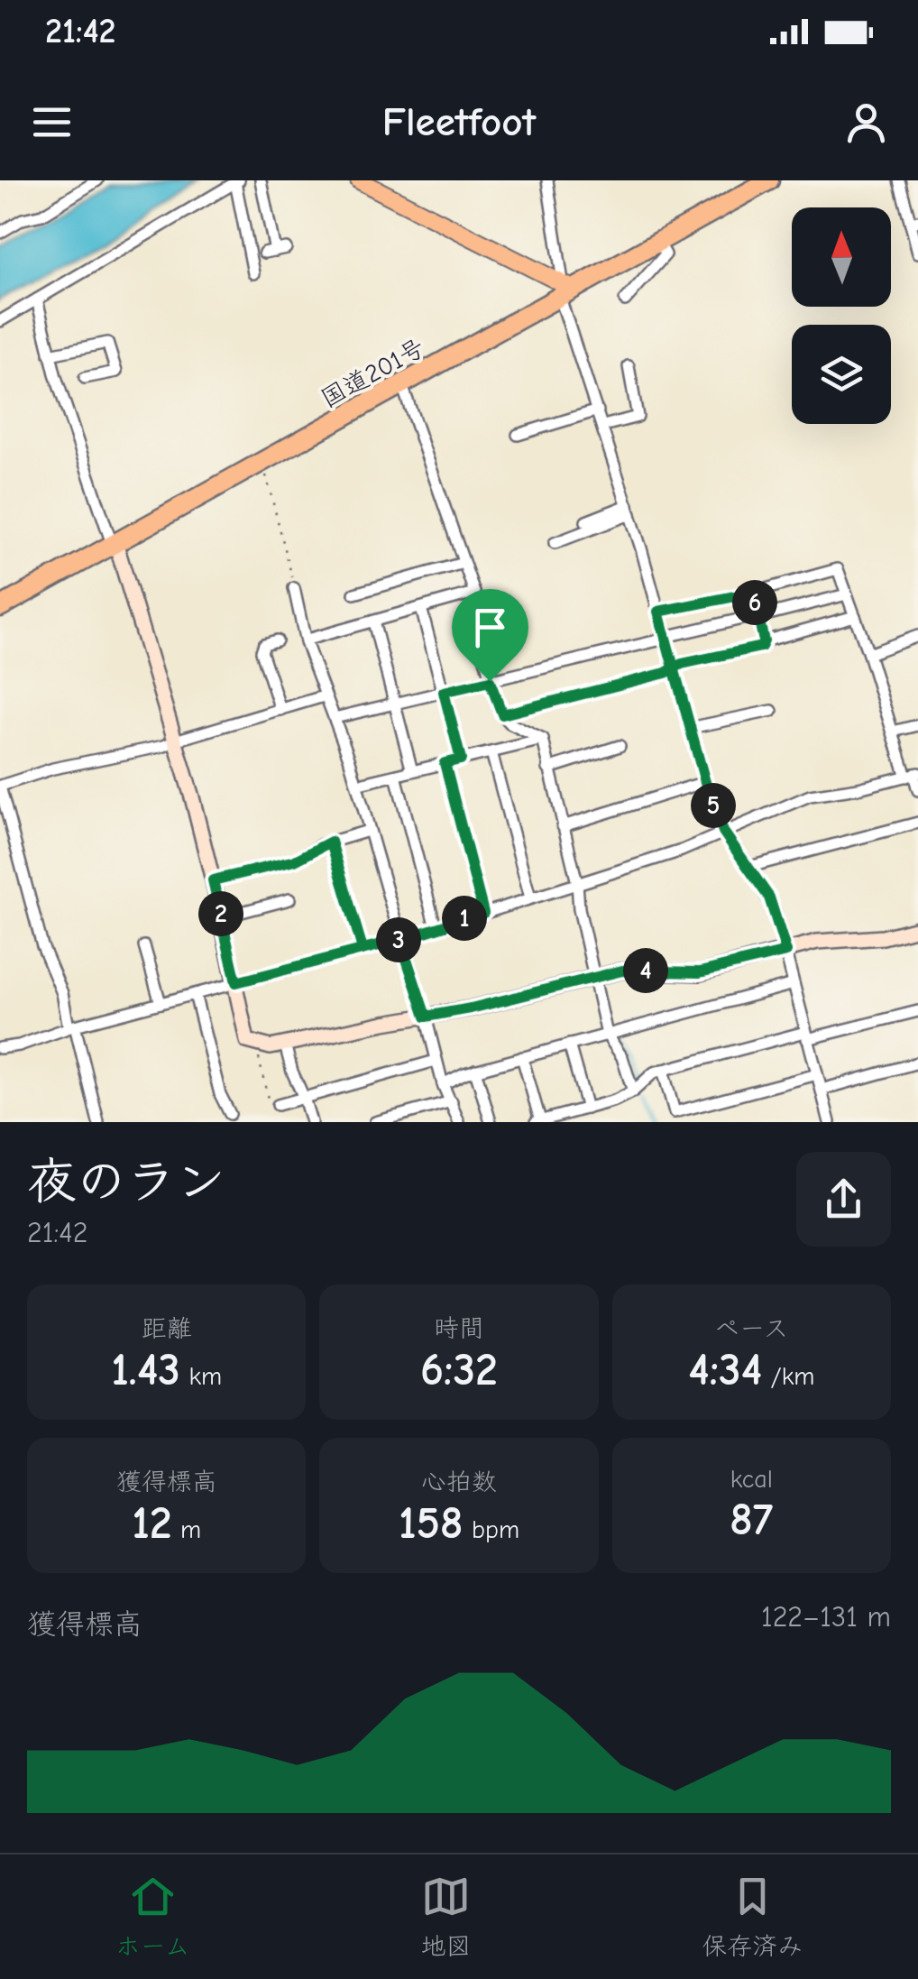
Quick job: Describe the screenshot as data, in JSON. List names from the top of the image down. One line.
{"streets":{"highway":["国道201号"]},"north":"top","page":{"status":"21:42","header":"Fleetfoot","pins":["6","5","2","1","3","4"],"heading":["夜のラン","21:42"],"stats":[["距離","1.43 km"],["時間","6:32"],["ペース","4:34 /km"],["獲得標高","12 m"],["心拍数","158 bpm"],["kcal","87"]],"chart":["獲得標高","122–131 m"],"tabs":["ホーム","地図","保存済み"]}}
